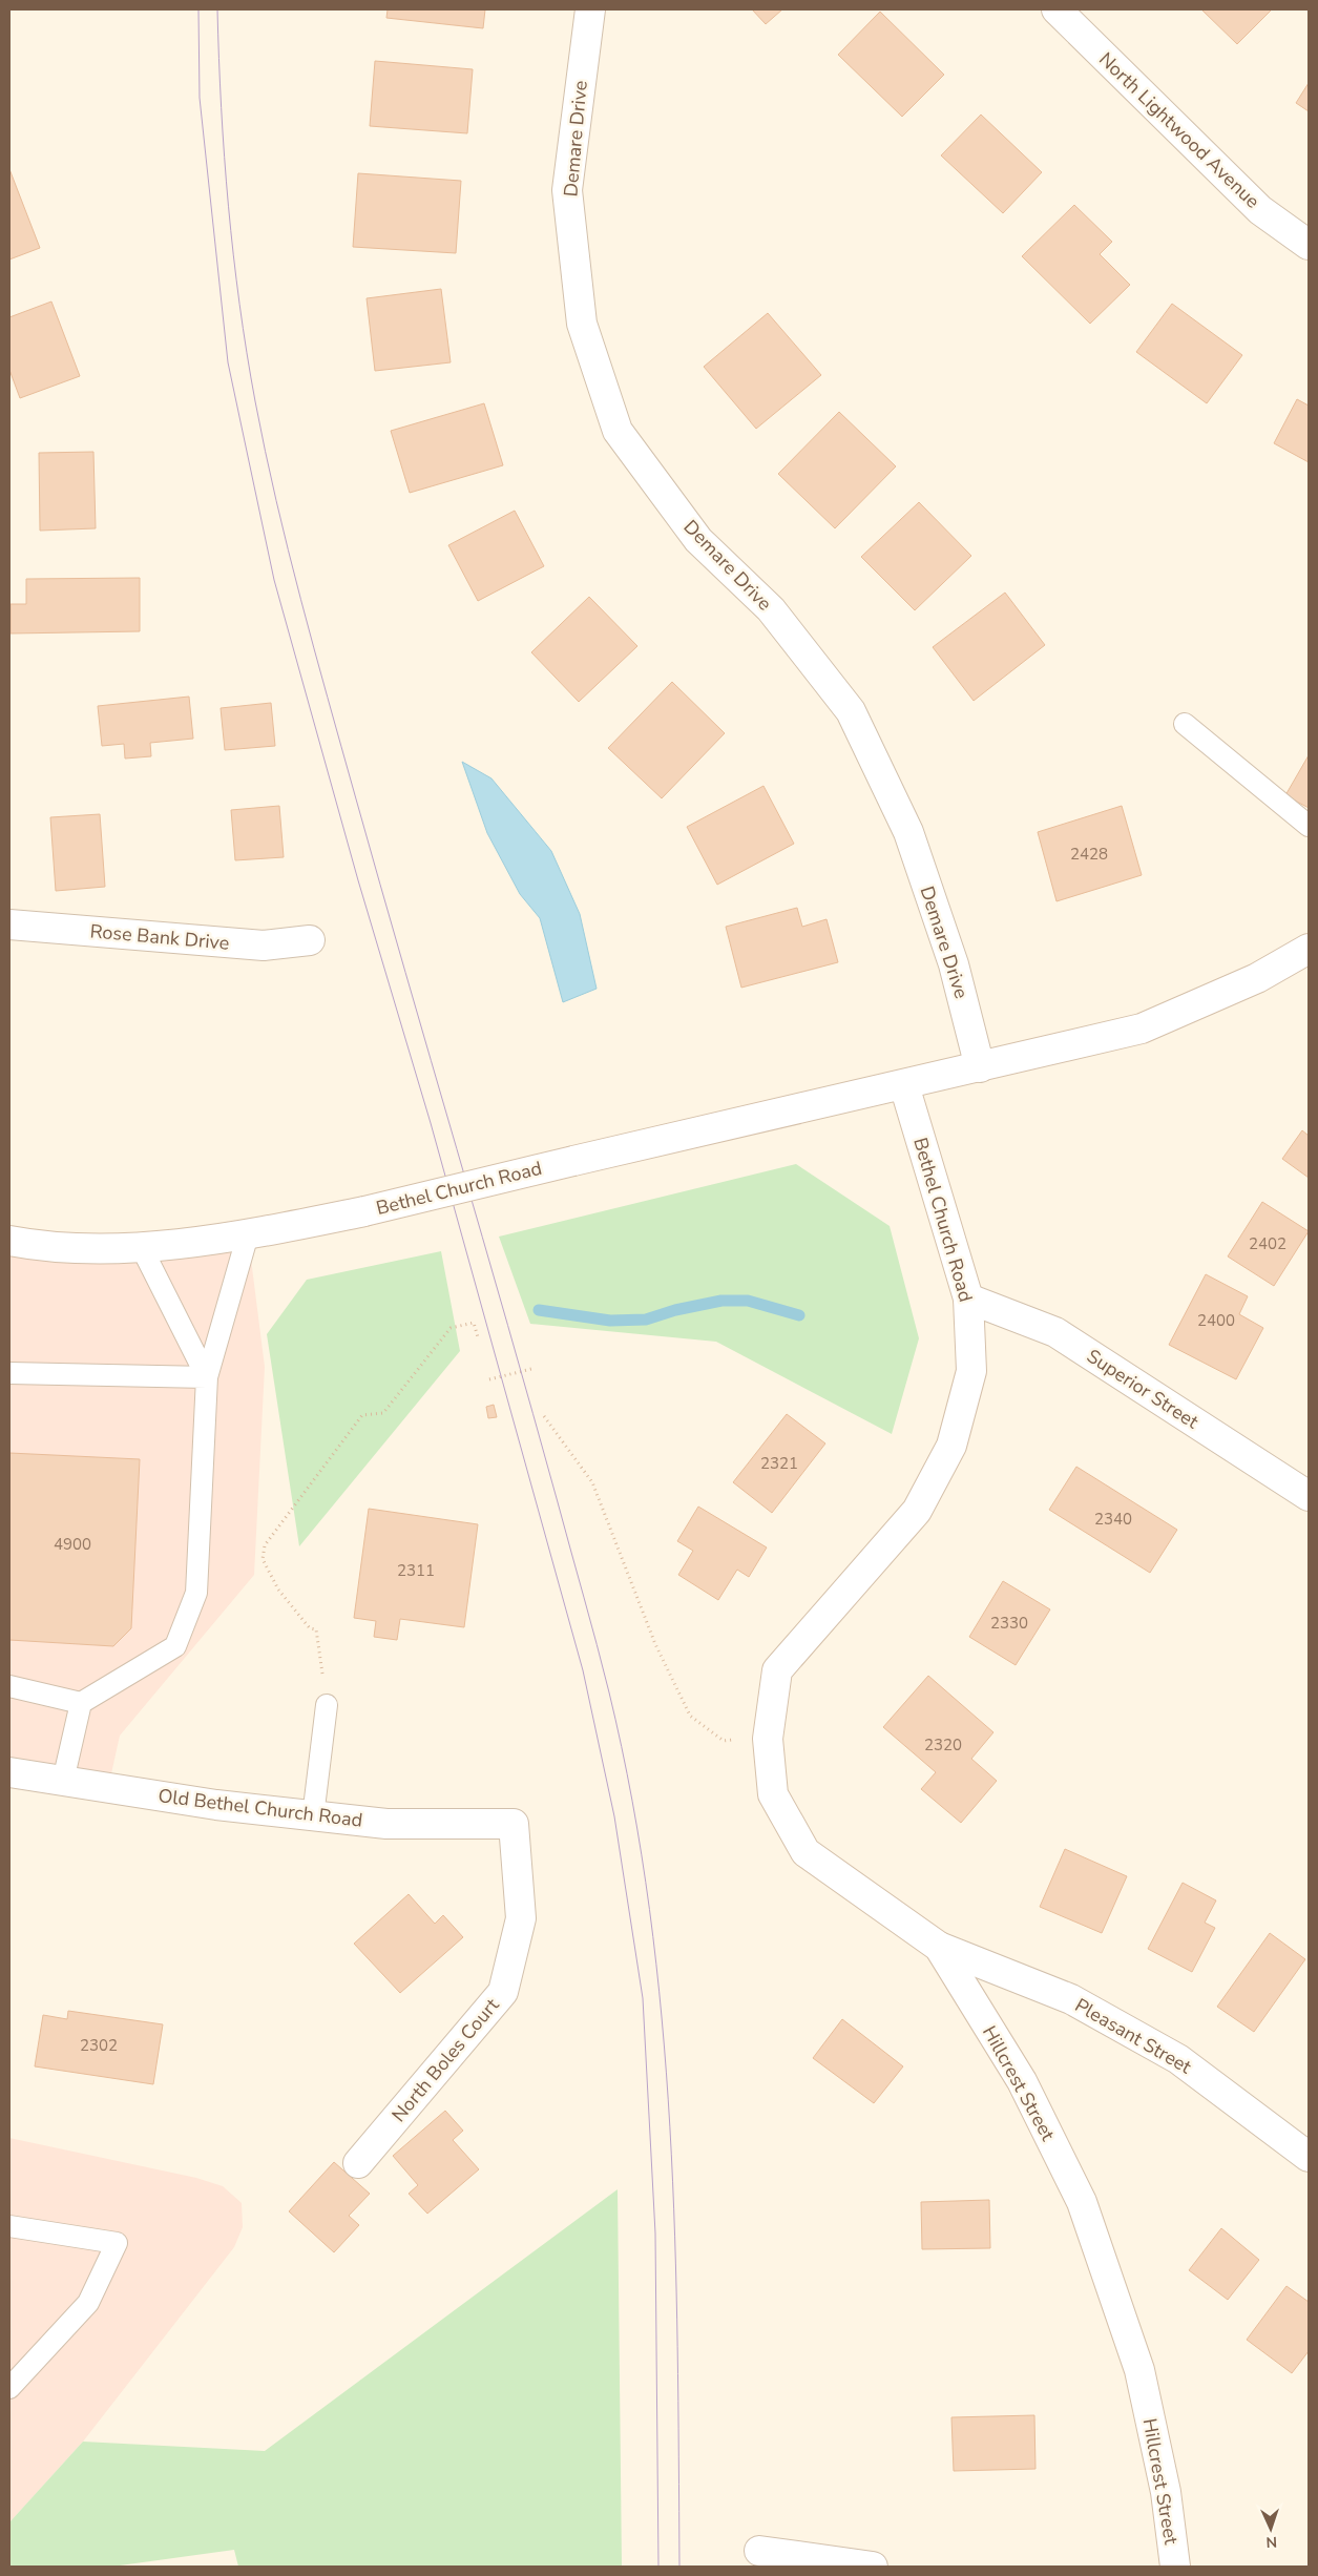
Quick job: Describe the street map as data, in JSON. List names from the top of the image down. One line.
{"streets":{"street":["North Lightwood Avenue","Demare Drive","Rose Bank Drive","Bethel Church Road","Superior Street","Old Bethel Church Road","Pleasant Street","North Boles Court","Hillcrest Street"]},"crossings":[["Demare Drive","Bethel Church Road"],["Bethel Church Road","Superior Street"],["Bethel Church Road","Hillcrest Street"],["Old Bethel Church Road","North Boles Court"],["Pleasant Street","Hillcrest Street"]],"house_numbers":["2428","2402","2400","2321","2340","4900","2311","2330","2320","2302"],"north":"bottom"}
